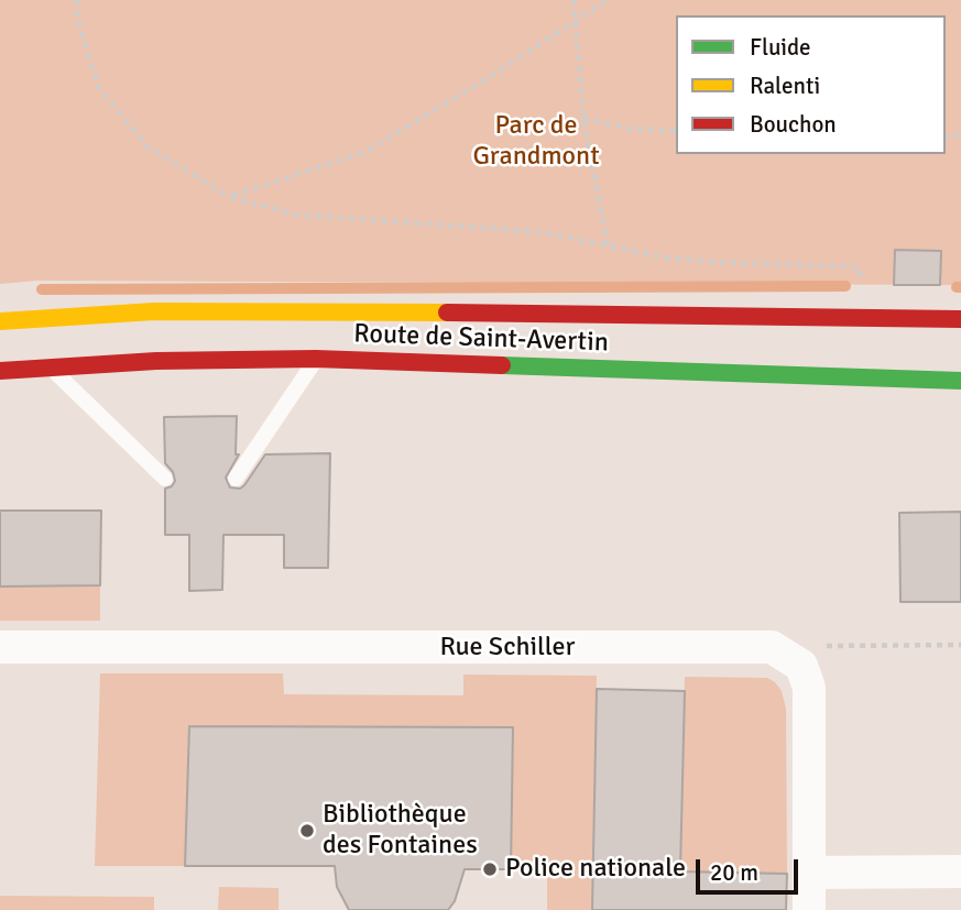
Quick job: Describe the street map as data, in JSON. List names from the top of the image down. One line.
{"streets":{"main road":["Route de Saint-Avertin"],"street":["Rue Schiller"]},"parks":["Parc de Grandmont"],"places":["Bibliothèque des Fontaines","Police nationale"],"legend":["Fluide","Ralenti","Bouchon"],"scale_bar":"20 m"}
